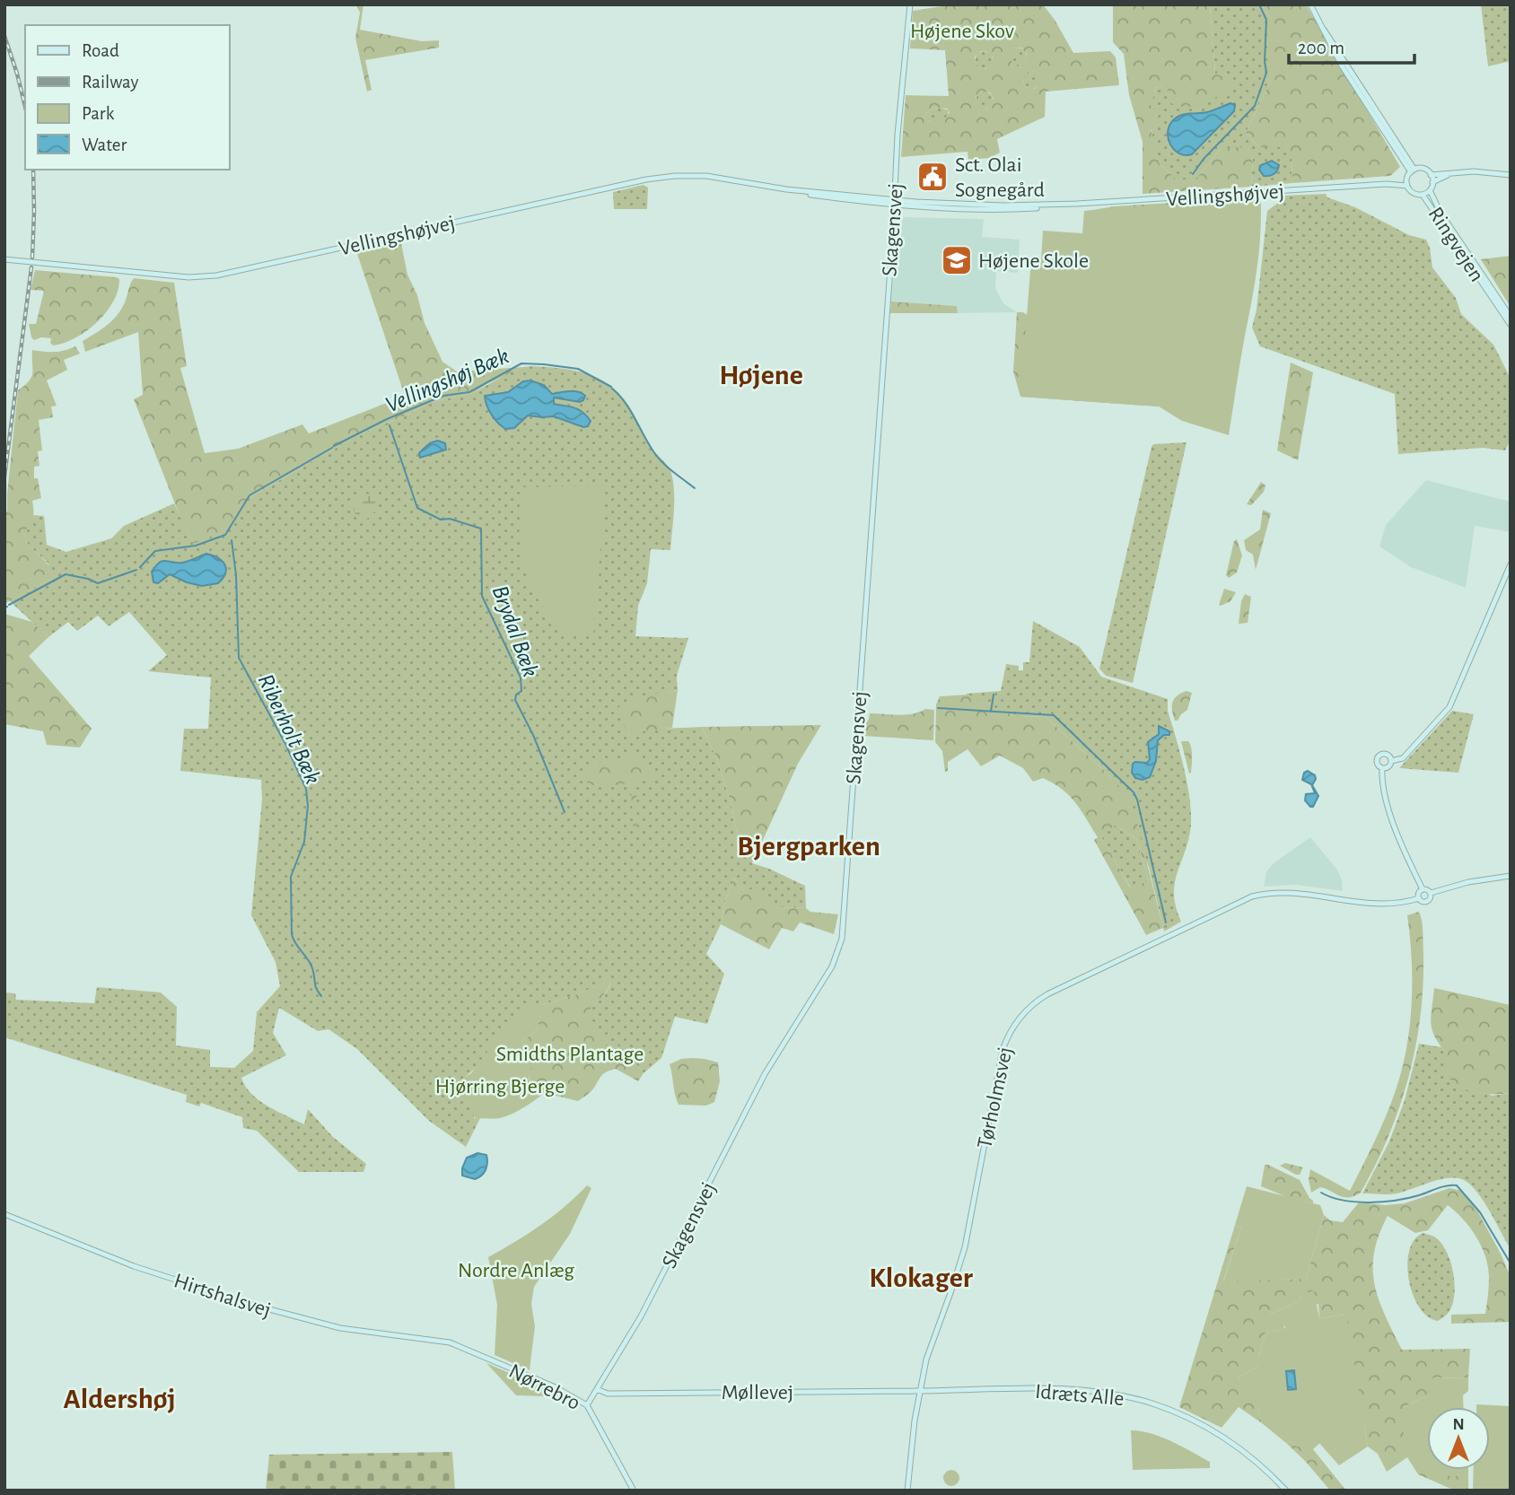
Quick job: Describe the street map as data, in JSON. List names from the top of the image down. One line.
{"streets":{"street":["Vellingshøjvej","Skagensvej","Ringvejen","Tørholmsvej","Hirtshalsvej","Nørrebro","Møllevej","Idræts Alle"]},"crossings":[["Vellingshøjvej","Skagensvej"],["Vellingshøjvej","Ringvejen"],["Skagensvej","Nørrebro"],["Skagensvej","Møllevej"],["Tørholmsvej","Møllevej"],["Tørholmsvej","Idræts Alle"],["Hirtshalsvej","Nørrebro"],["Møllevej","Idræts Alle"]],"districts":["Højene","Bjergparken","Klokager","Aldershøj"],"water":["Vellingshøj Bæk","Brydal Bæk","Riberholt Bæk"],"parks":["Højene Skov","Smidths Plantage","Hjørring Bjerge","Nordre Anlæg"],"places":{"public building":["Sct. Olai Sognegård"],"school or university":["Højene Skole"]},"legend":["Road","Railway","Park","Water"],"scale_bar":"200 m","north":"top"}
